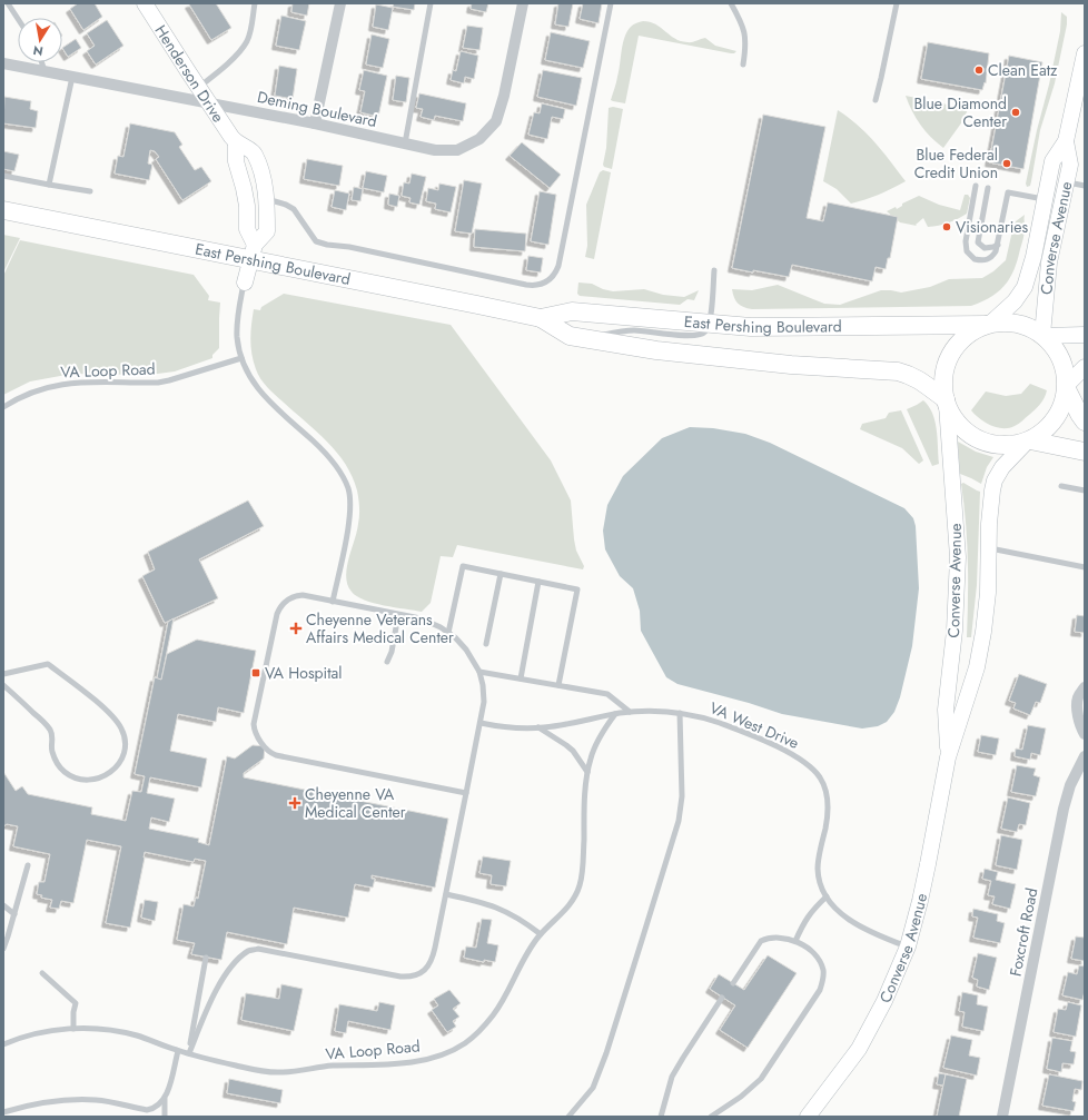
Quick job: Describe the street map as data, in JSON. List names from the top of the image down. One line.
{"streets":{"main road":["Henderson Drive","Converse Avenue","East Pershing Boulevard"],"street":["Deming Boulevard","Foxcroft Road"],"lane":["VA Loop Road","VA West Drive"]},"crossings":[["Henderson Drive","Deming Boulevard"],["Henderson Drive","East Pershing Boulevard"],["Converse Avenue","East Pershing Boulevard"],["Converse Avenue","VA West Drive"],["VA Loop Road","VA West Drive"]],"places":{"other":["Clean Eatz","Blue Diamond Center","Blue Federal Credit Union","Visionaries"],"health":["Cheyenne Veterans Affairs Medical Center","Cheyenne VA Medical Center"],"transit":["VA Hospital"]},"north":"bottom"}
